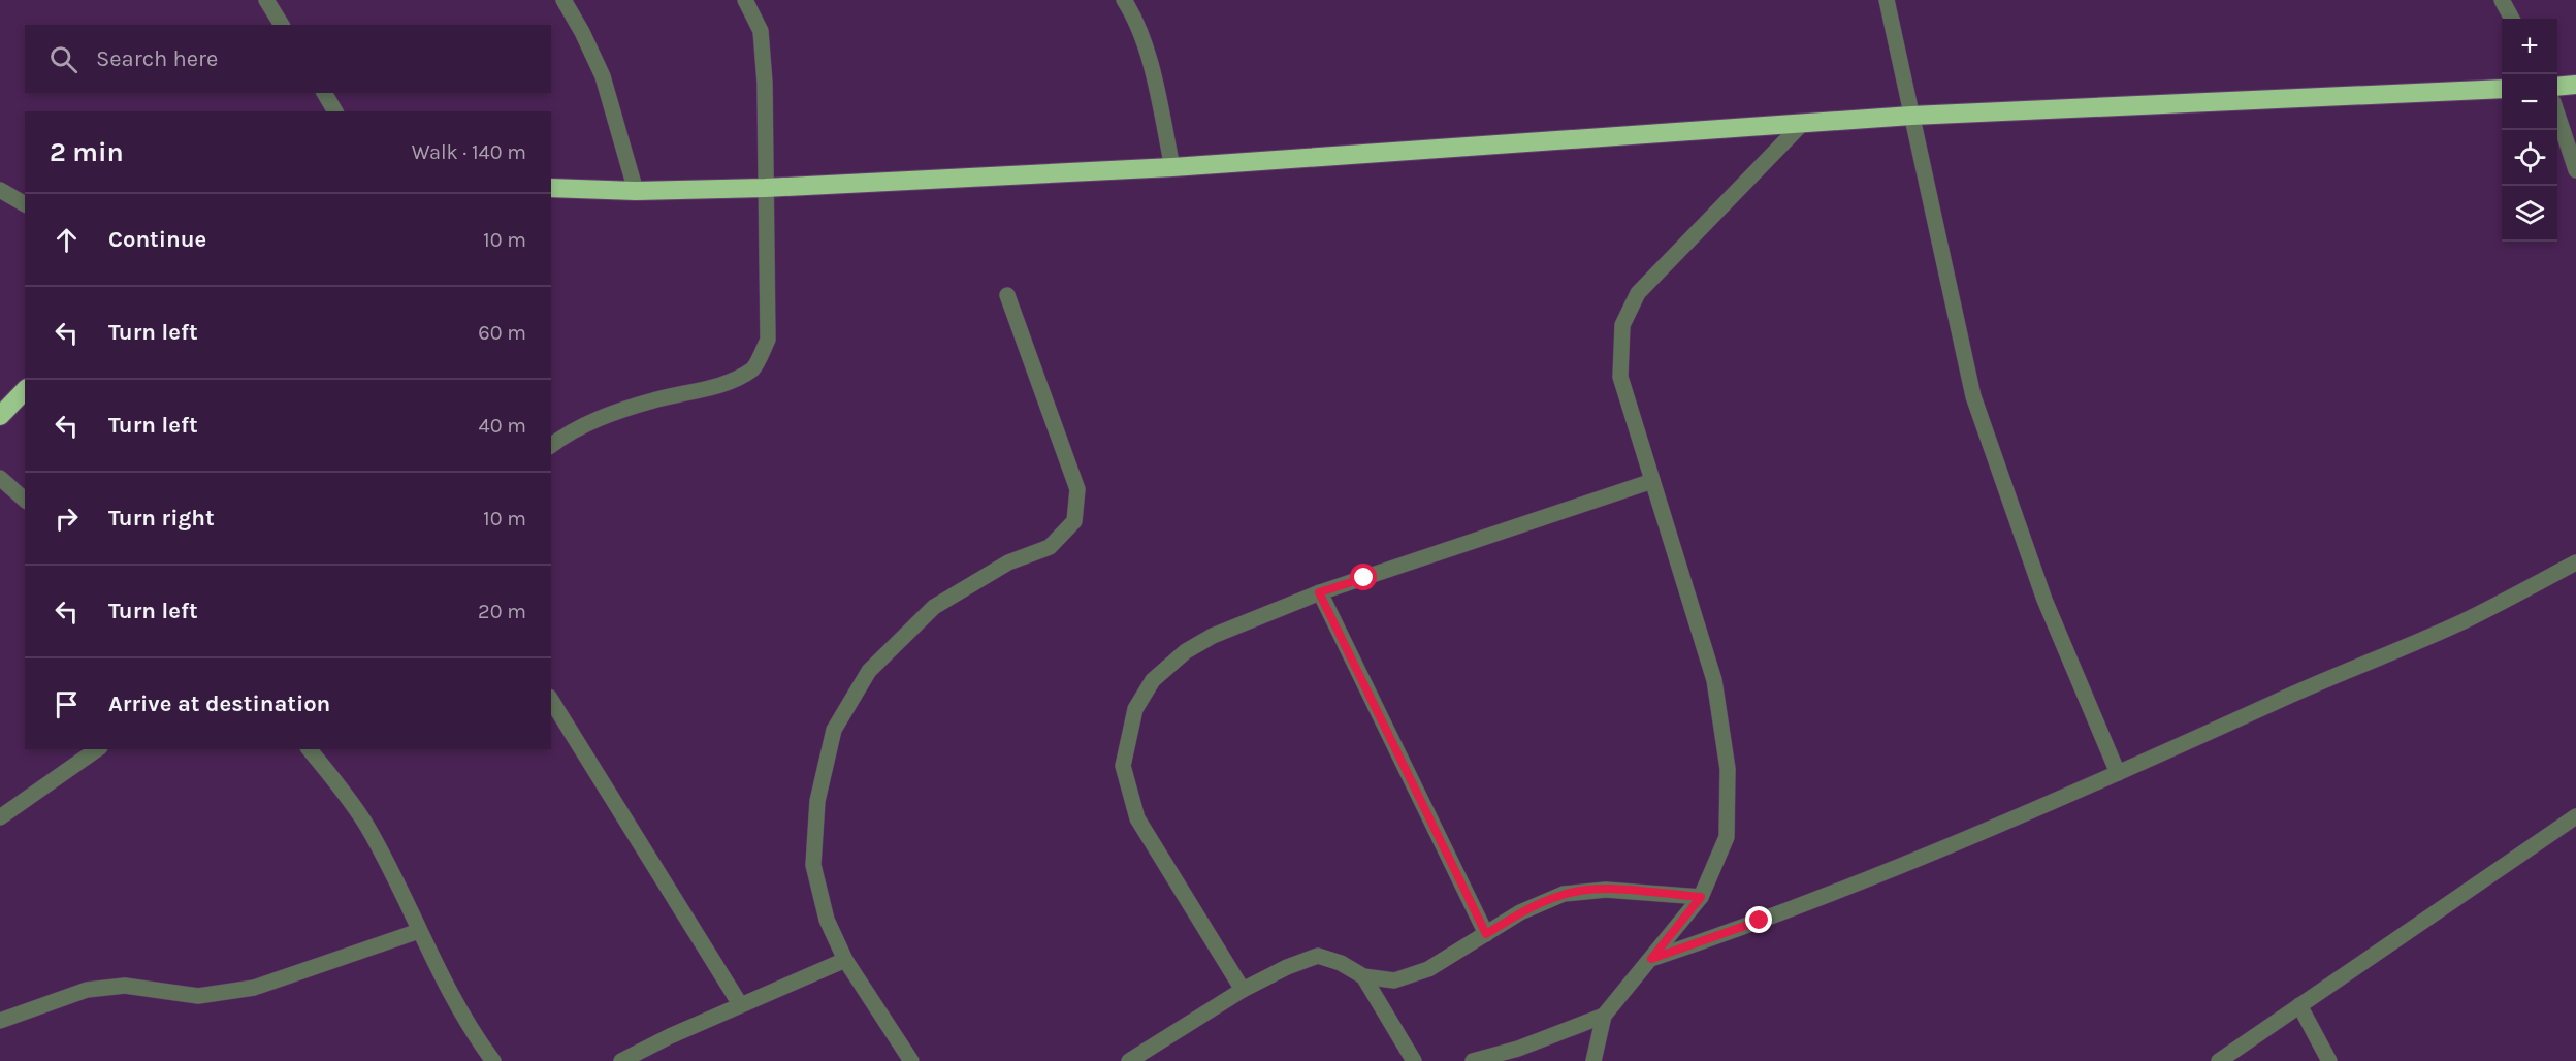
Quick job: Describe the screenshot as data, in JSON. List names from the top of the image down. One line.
{"page":{"map_buttons":["+","−"],"search":"Search here","heading":["2 min","Walk · 140 m"],"list":[["Continue","10 m"],["Turn left","60 m"],["Turn left","40 m"],["Turn right","10 m"],["Turn left","20 m"],"Arrive at destination"]}}
